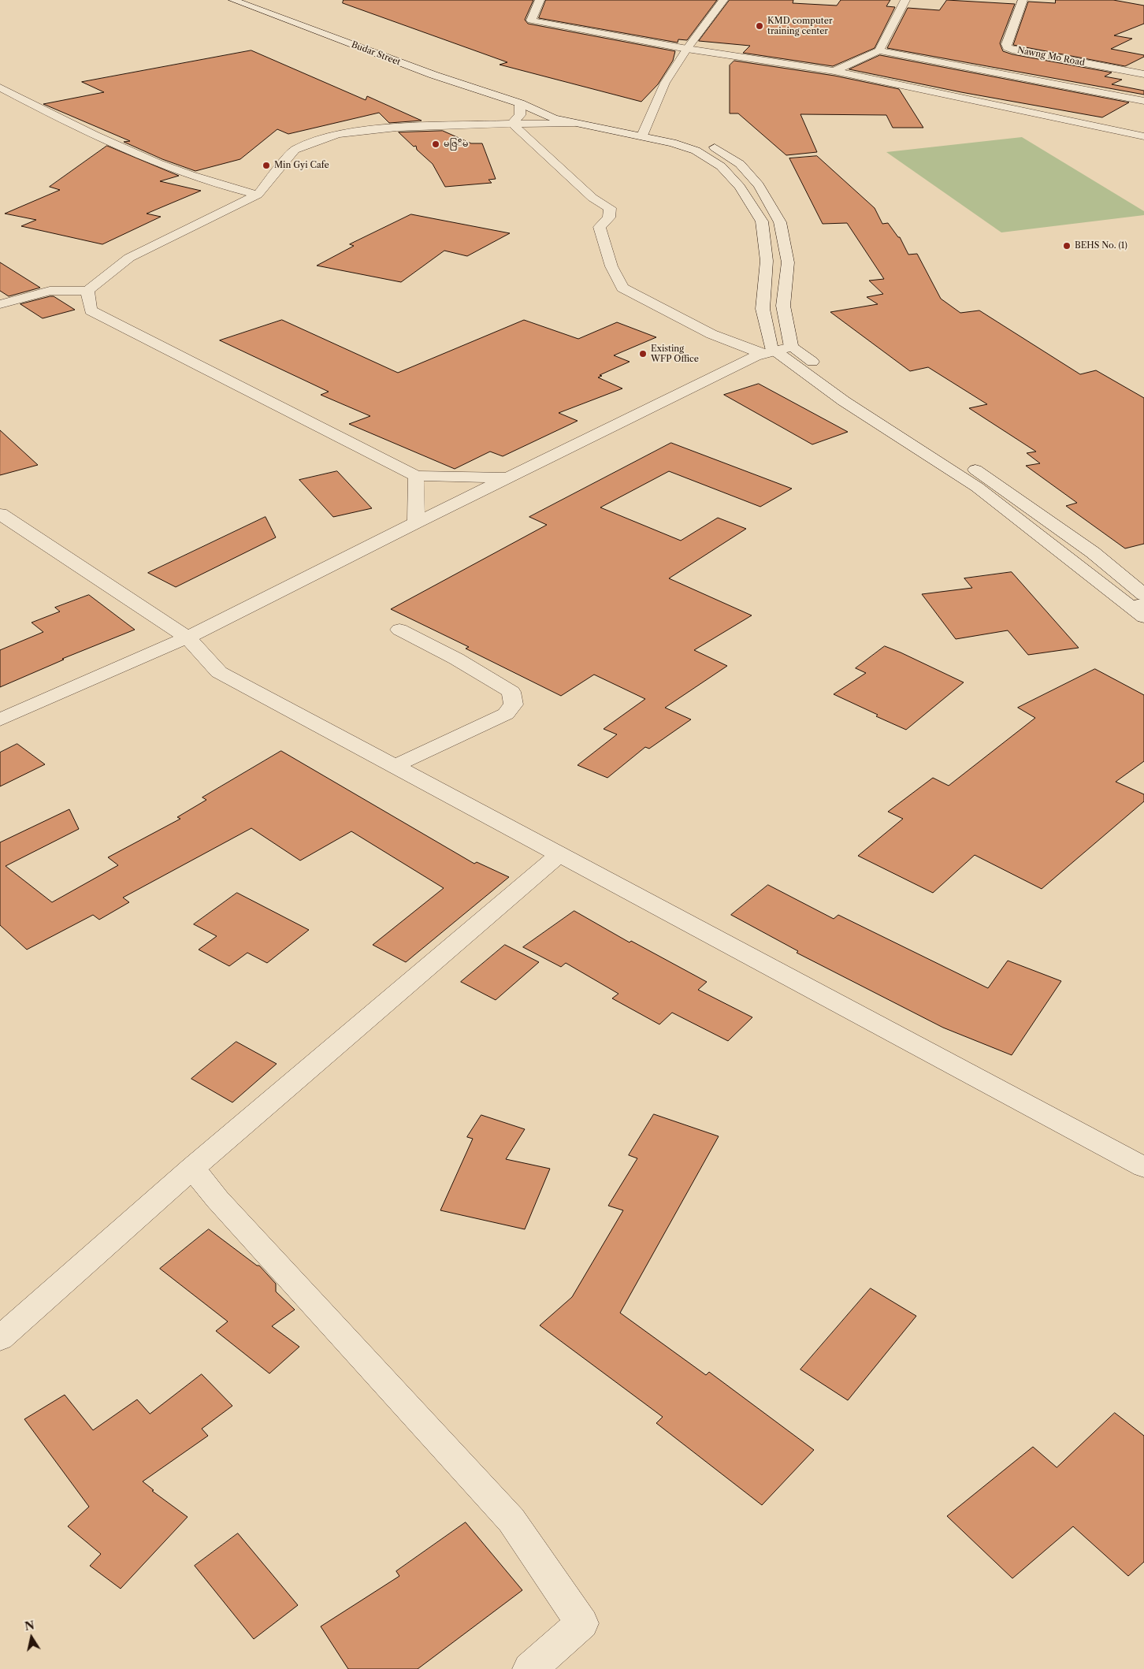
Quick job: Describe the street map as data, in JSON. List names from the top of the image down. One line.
{"streets":{"street":["Budar Street","Nawng Mo Road"]},"places":["KMD computer training center","မဇြ်ိမ","Min Gyi Cafe","BEHS No. (1)","Existing WFP Office"],"north":"top"}
